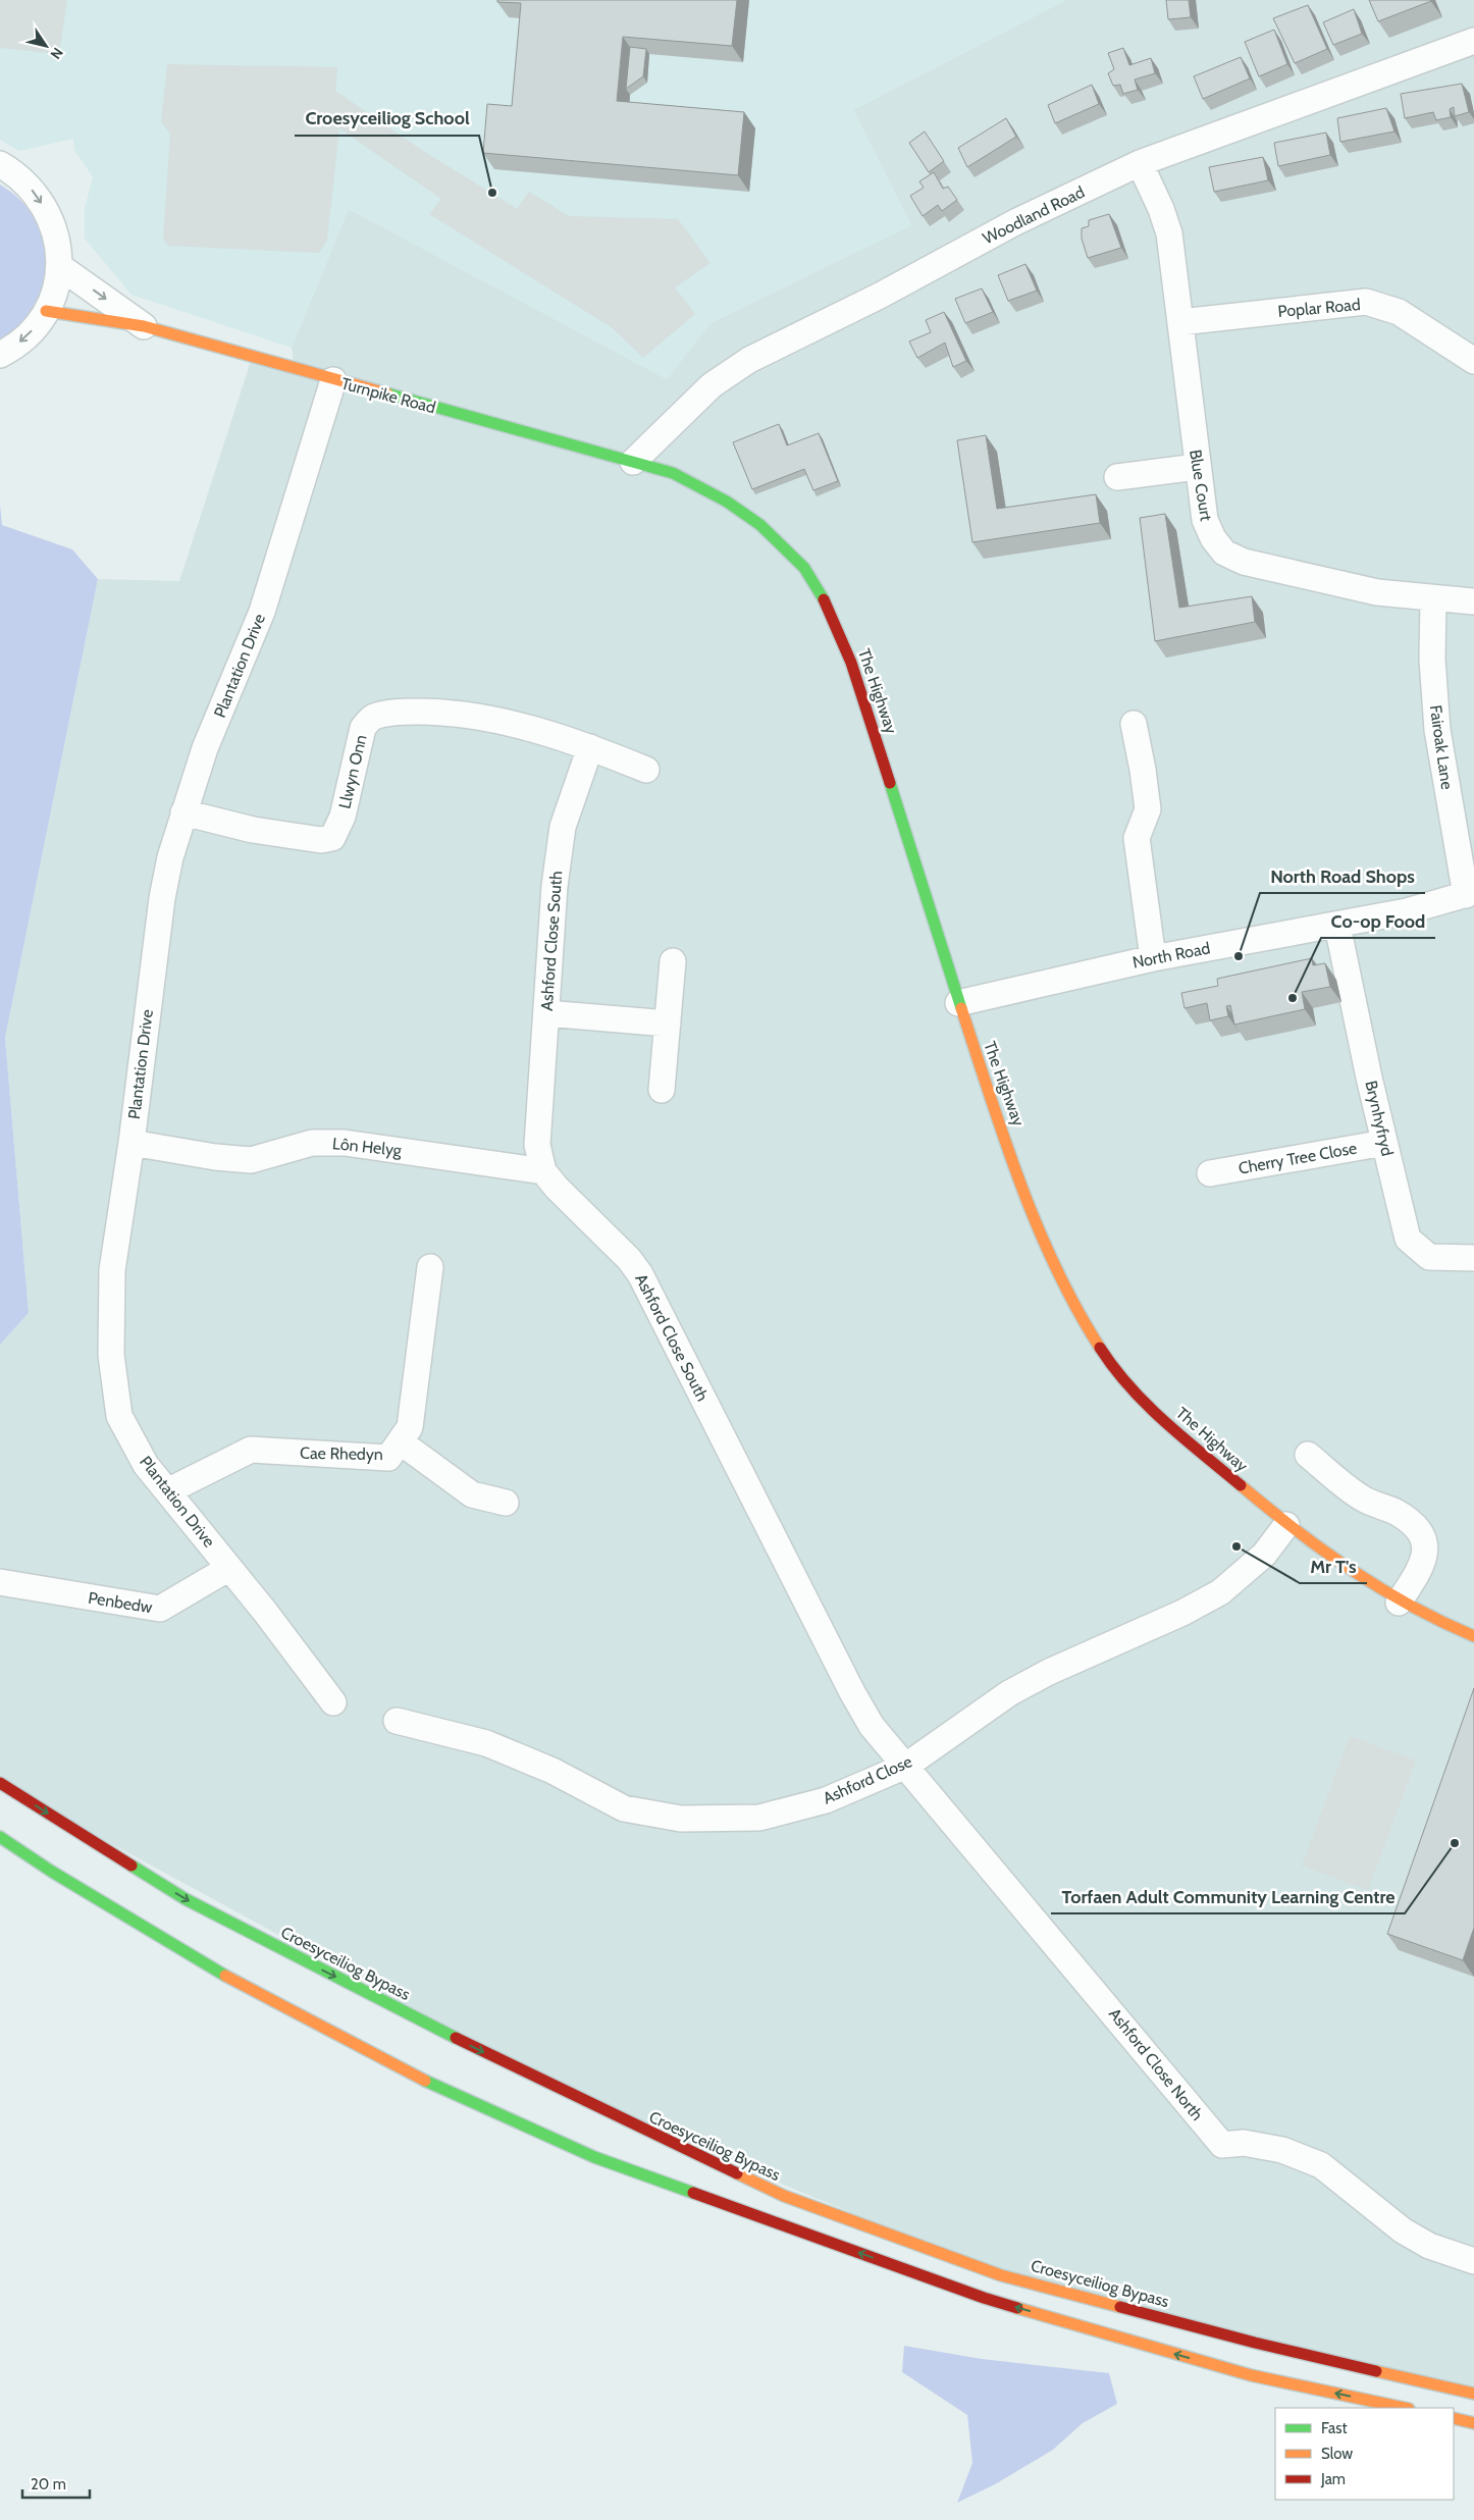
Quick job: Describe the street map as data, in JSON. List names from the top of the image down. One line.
{"streets":{"main road":["Turnpike Road","The Highway","Croesyceiliog Bypass"],"street":["Woodland Road","Poplar Road","Blue Court","Plantation Drive","Fairoak Lane","Llwyn Onn","Ashford Close South","North Road","Brynhyfryd","Lôn Helyg","Cherry Tree Close","Cae Rhedyn","Penbedw","Ashford Close","Ashford Close North"]},"crossings":[["Woodland Road","Turnpike Road"],["Woodland Road","Blue Court"],["Woodland Road","The Highway"],["Poplar Road","Blue Court"],["Turnpike Road","Plantation Drive"],["Turnpike Road","The Highway"],["Blue Court","Fairoak Lane"],["Plantation Drive","Llwyn Onn"],["Plantation Drive","Lôn Helyg"],["Plantation Drive","Cae Rhedyn"],["Plantation Drive","Penbedw"],["The Highway","North Road"],["The Highway","Ashford Close"],["Fairoak Lane","North Road"],["Llwyn Onn","Ashford Close South"],["Ashford Close South","Lôn Helyg"],["Ashford Close South","Ashford Close"],["Ashford Close South","Ashford Close North"],["North Road","Brynhyfryd"],["Brynhyfryd","Cherry Tree Close"],["Ashford Close","Ashford Close North"]],"places":["Croesyceiliog School","North Road Shops","Co-op Food","Mr T's","Torfaen Adult Community Learning Centre"],"legend":["Fast","Slow","Jam"],"scale_bar":"20 m","north":"bottom right"}
